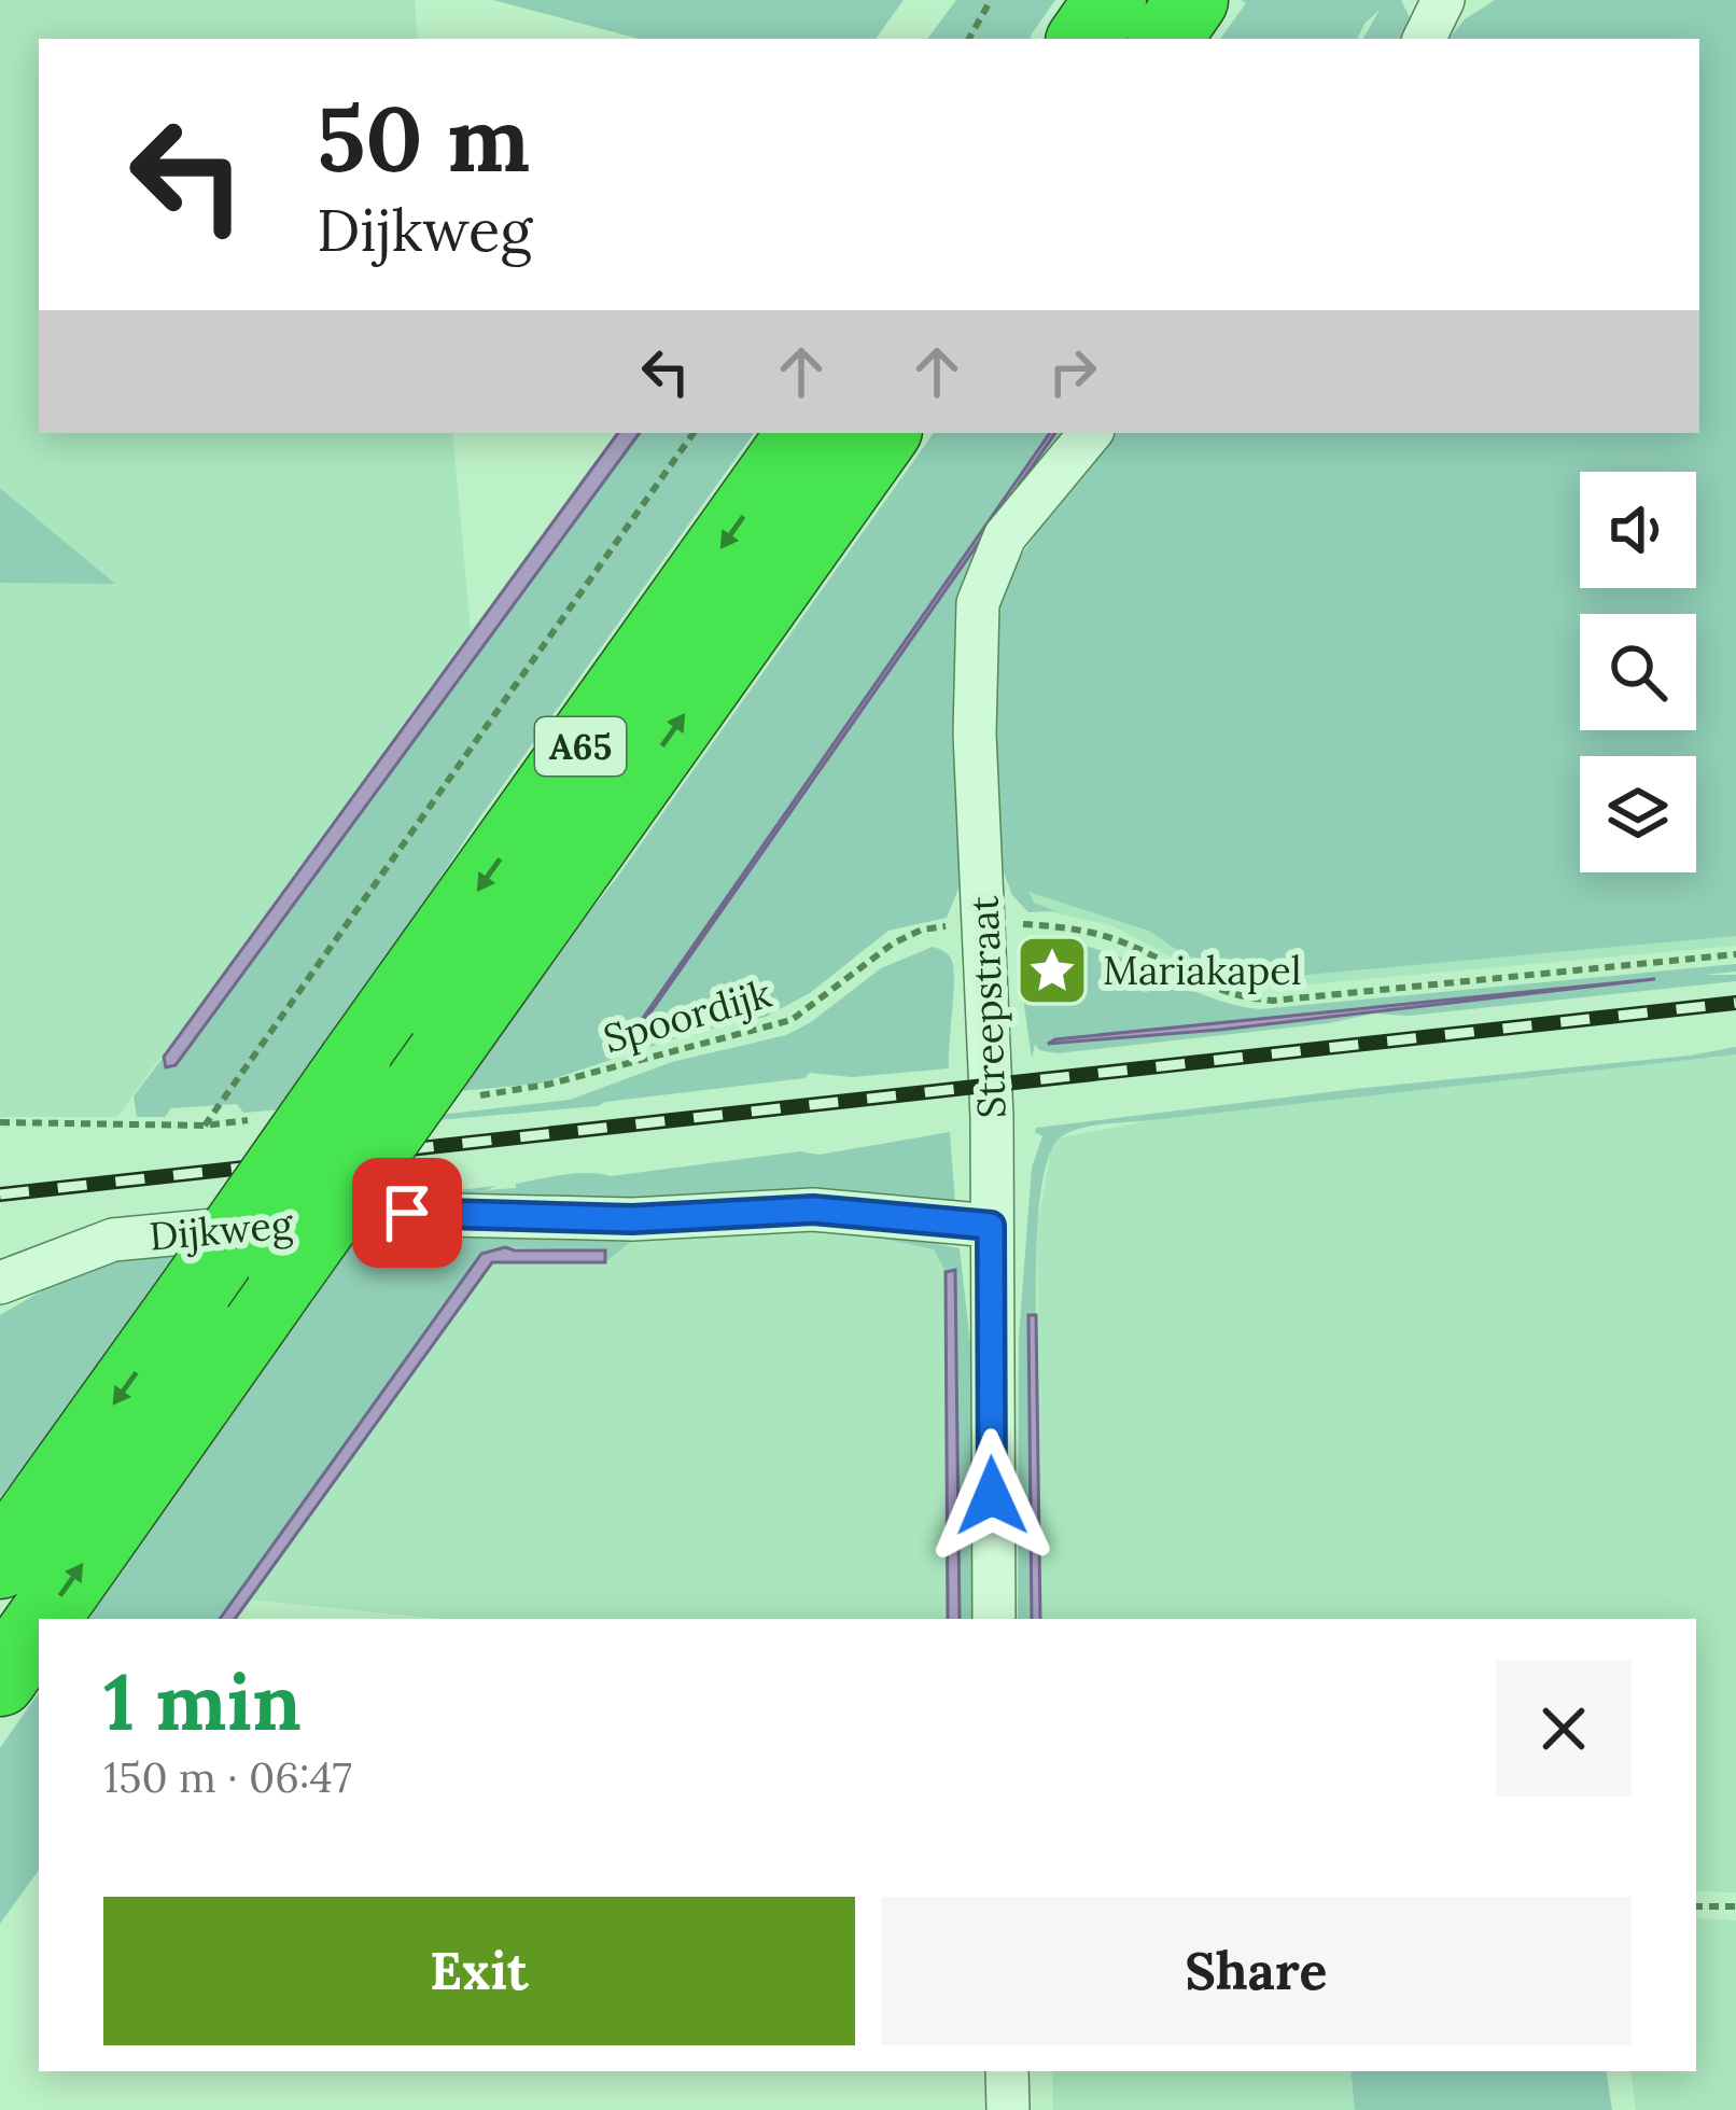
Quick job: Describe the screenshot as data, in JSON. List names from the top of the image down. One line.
{"streets":{"highway":["A65"],"street":["Streepstraat","Dijkweg"],"path":["Spoordijk"]},"crossings":[["A65","Spoordijk"],["Streepstraat","Spoordijk"],["Streepstraat","Dijkweg"]],"places":{"place":["Mariakapel"]},"page":{"turn":["50 m","Dijkweg"],"heading":["1 min","150 m · 06:47"],"buttons":["Exit","Share"]}}
